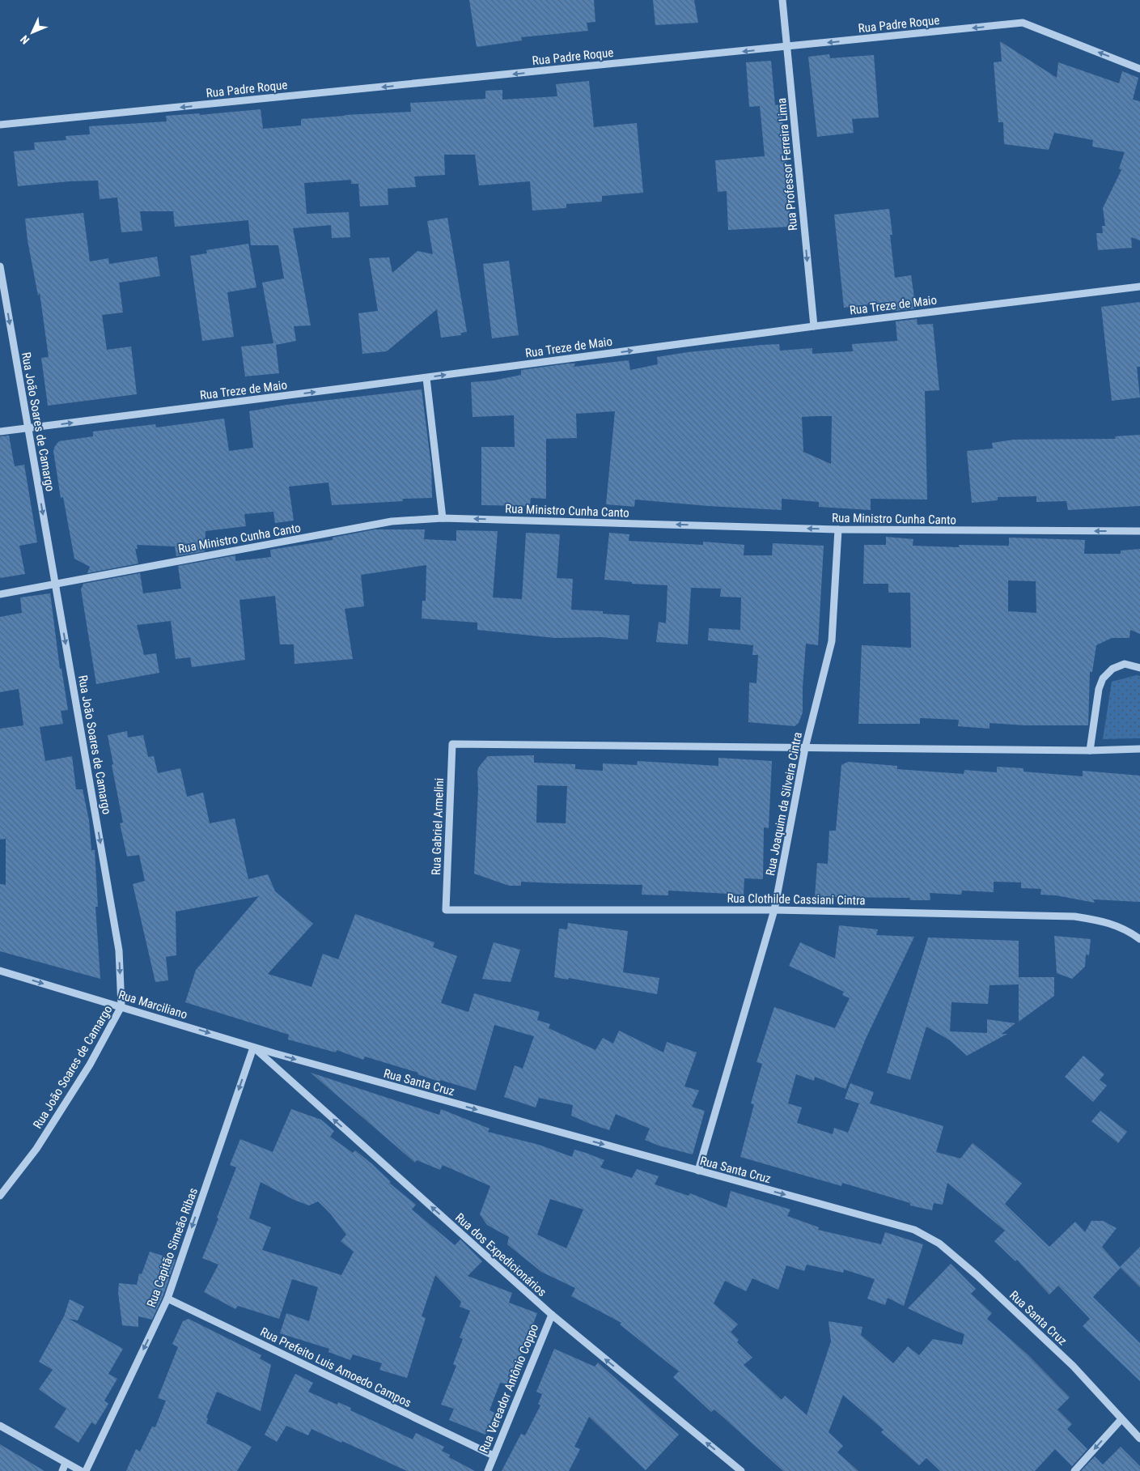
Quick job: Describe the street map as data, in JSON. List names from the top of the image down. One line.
{"streets":{"street":["Rua Padre Roque","Rua Professor Ferreira Lima","Rua Treze de Maio","Rua João Soares de Camargo","Rua Ministro Cunha Canto","Rua Joaquim da Silveira Cintra","Rua Gabriel Armelini","Rua Clothilde Cassiani Cintra","Rua Marciliano","Rua Santa Cruz","Rua Capitão Simeão Ribas","Rua dos Expedicionários","Rua Prefeito Luis Amoedo Campos","Rua Vereador Antônio Coppo"]},"crossings":[["Rua Padre Roque","Rua Professor Ferreira Lima"],["Rua Professor Ferreira Lima","Rua Treze de Maio"],["Rua Treze de Maio","Rua João Soares de Camargo"],["Rua João Soares de Camargo","Rua Ministro Cunha Canto"],["Rua João Soares de Camargo","Rua Marciliano"],["Rua Ministro Cunha Canto","Rua Joaquim da Silveira Cintra"],["Rua Joaquim da Silveira Cintra","Rua Gabriel Armelini"],["Rua Joaquim da Silveira Cintra","Rua Clothilde Cassiani Cintra"],["Rua Joaquim da Silveira Cintra","Rua Santa Cruz"],["Rua Gabriel Armelini","Rua Clothilde Cassiani Cintra"],["Rua Marciliano","Rua Santa Cruz"],["Rua Marciliano","Rua Capitão Simeão Ribas"],["Rua Marciliano","Rua dos Expedicionários"],["Rua Santa Cruz","Rua Capitão Simeão Ribas"],["Rua Santa Cruz","Rua dos Expedicionários"],["Rua Capitão Simeão Ribas","Rua dos Expedicionários"],["Rua Capitão Simeão Ribas","Rua Prefeito Luis Amoedo Campos"],["Rua dos Expedicionários","Rua Vereador Antônio Coppo"],["Rua Prefeito Luis Amoedo Campos","Rua Vereador Antônio Coppo"]],"one_way":["Rua Padre Roque","Rua Professor Ferreira Lima","Rua Treze de Maio","Rua João Soares de Camargo","Rua Ministro Cunha Canto","Rua Marciliano","Rua Santa Cruz","Rua Capitão Simeão Ribas","Rua dos Expedicionários"],"north":"bottom left"}
